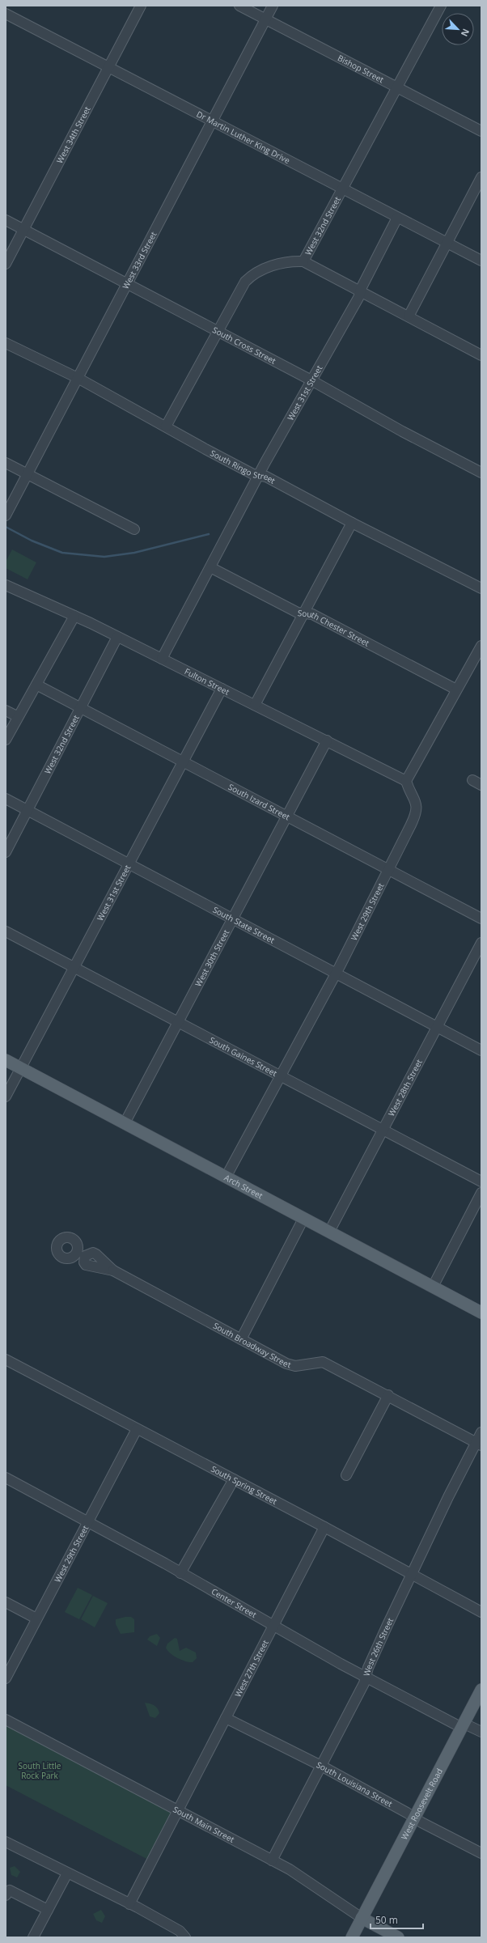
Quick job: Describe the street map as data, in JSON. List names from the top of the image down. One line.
{"streets":{"main road":["Arch Street","West Roosevelt Road","South Main Street"],"street":["Bishop Street","West 34th Street","Dr Martin Luther King Drive","West 32nd Street","West 33rd Street","South Cross Street","West 31st Street","South Ringo Street","South Chester Street","Fulton Street","South Izard Street","West 29th Street","South State Street","West 30th Street","South Gaines Street","West 28th Street","South Broadway Street","South Spring Street","Center Street","West 26th Street","West 27th Street","South Louisiana Street"]},"crossings":[["Bishop Street","West 32nd Street"],["Bishop Street","West 33rd Street"],["West 34th Street","Dr Martin Luther King Drive"],["West 34th Street","South Cross Street"],["Dr Martin Luther King Drive","West 32nd Street"],["Dr Martin Luther King Drive","West 33rd Street"],["Dr Martin Luther King Drive","West 31st Street"],["West 32nd Street","South Cross Street"],["West 32nd Street","South Ringo Street"],["West 32nd Street","Fulton Street"],["West 32nd Street","South Izard Street"],["West 32nd Street","South State Street"],["West 33rd Street","South Cross Street"],["West 33rd Street","South Ringo Street"],["South Cross Street","West 31st Street"],["West 31st Street","South Ringo Street"],["West 31st Street","South Chester Street"],["West 31st Street","Fulton Street"],["West 31st Street","South Izard Street"],["West 31st Street","South State Street"],["West 31st Street","South Gaines Street"],["West 31st Street","Arch Street"],["Fulton Street","West 29th Street"],["Fulton Street","West 30th Street"],["South Izard Street","West 29th Street"],["South Izard Street","West 30th Street"],["West 29th Street","South State Street"],["West 29th Street","South Gaines Street"],["West 29th Street","Arch Street"],["West 29th Street","South Spring Street"],["West 29th Street","Center Street"],["South State Street","West 30th Street"],["South State Street","West 28th Street"],["West 30th Street","South Gaines Street"],["West 30th Street","Arch Street"],["South Gaines Street","West 28th Street"],["West 28th Street","Arch Street"],["South Broadway Street","West 26th Street"],["South Spring Street","West 26th Street"],["South Spring Street","West 27th Street"],["Center Street","West 26th Street"],["Center Street","West 27th Street"],["Center Street","West Roosevelt Road"],["West 26th Street","South Louisiana Street"],["West 26th Street","South Main Street"],["West 27th Street","South Louisiana Street"],["West 27th Street","South Main Street"],["South Louisiana Street","West Roosevelt Road"],["West Roosevelt Road","South Main Street"]],"parks":["South Little Rock Park"],"scale_bar":"50 m","north":"bottom right"}
